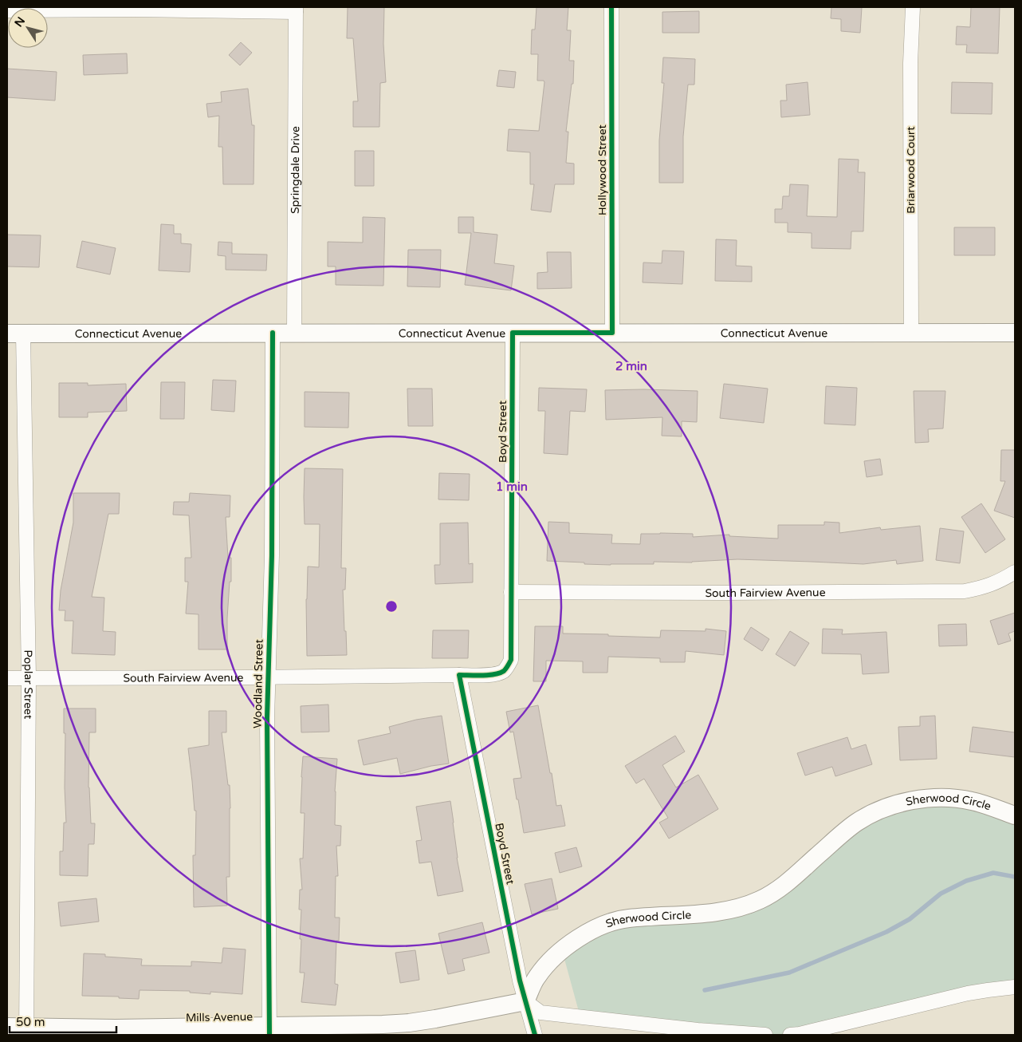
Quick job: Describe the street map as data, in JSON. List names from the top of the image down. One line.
{"streets":{"street":["Hollywood Street","Briarwood Court","Springdale Drive","Connecticut Avenue","Boyd Street","South Fairview Avenue","Woodland Street","Poplar Street","Sherwood Circle","Mills Avenue"]},"crossings":[["Hollywood Street","Connecticut Avenue"],["Briarwood Court","Connecticut Avenue"],["Springdale Drive","Connecticut Avenue"],["Connecticut Avenue","Boyd Street"],["Connecticut Avenue","Woodland Street"],["Connecticut Avenue","Poplar Street"],["Boyd Street","South Fairview Avenue"],["Boyd Street","Sherwood Circle"],["Boyd Street","Mills Avenue"],["South Fairview Avenue","Woodland Street"],["South Fairview Avenue","Poplar Street"],["Woodland Street","Mills Avenue"],["Poplar Street","Mills Avenue"],["Sherwood Circle","Mills Avenue"]],"scale_bar":"50 m","north":"top left","rings":["2 min","1 min"]}
